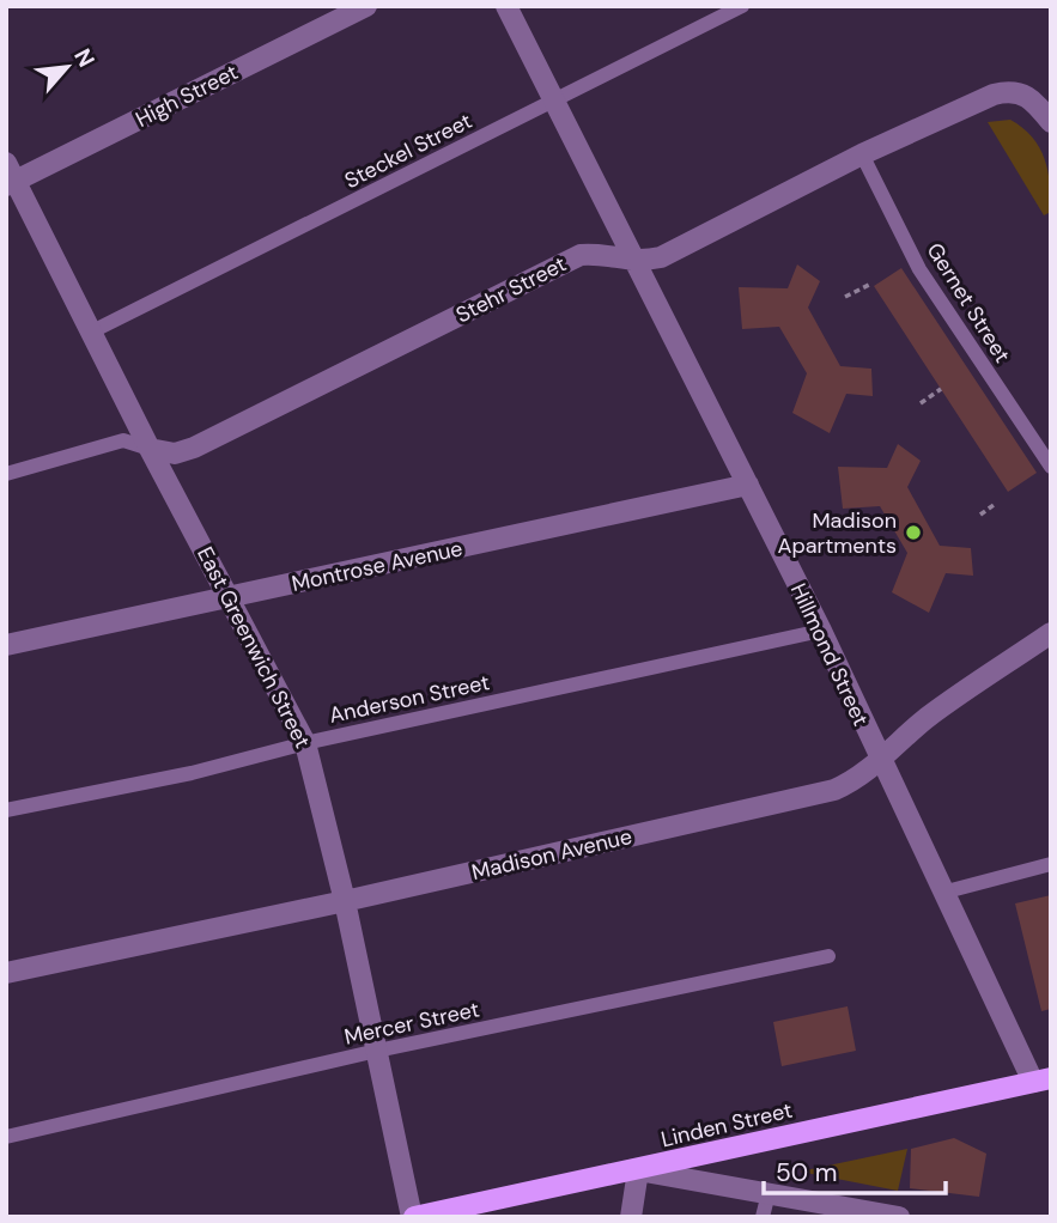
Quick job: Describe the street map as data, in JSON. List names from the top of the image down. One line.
{"streets":{"main road":["Linden Street"],"street":["High Street","Stehr Street","Montrose Avenue","East Greenwich Street","Hillmond Street","Madison Avenue"],"lane":["Steckel Street","Gernet Street","Anderson Street","Mercer Street"]},"crossings":[["High Street","East Greenwich Street"],["Steckel Street","East Greenwich Street"],["Steckel Street","Hillmond Street"],["Stehr Street","East Greenwich Street"],["Stehr Street","Hillmond Street"],["Montrose Avenue","East Greenwich Street"],["Montrose Avenue","Hillmond Street"],["East Greenwich Street","Anderson Street"],["East Greenwich Street","Madison Avenue"],["East Greenwich Street","Mercer Street"],["East Greenwich Street","Linden Street"],["Hillmond Street","Anderson Street"],["Hillmond Street","Madison Avenue"],["Hillmond Street","Linden Street"]],"places":["Madison Apartments"],"scale_bar":"50 m","north":"top right"}
